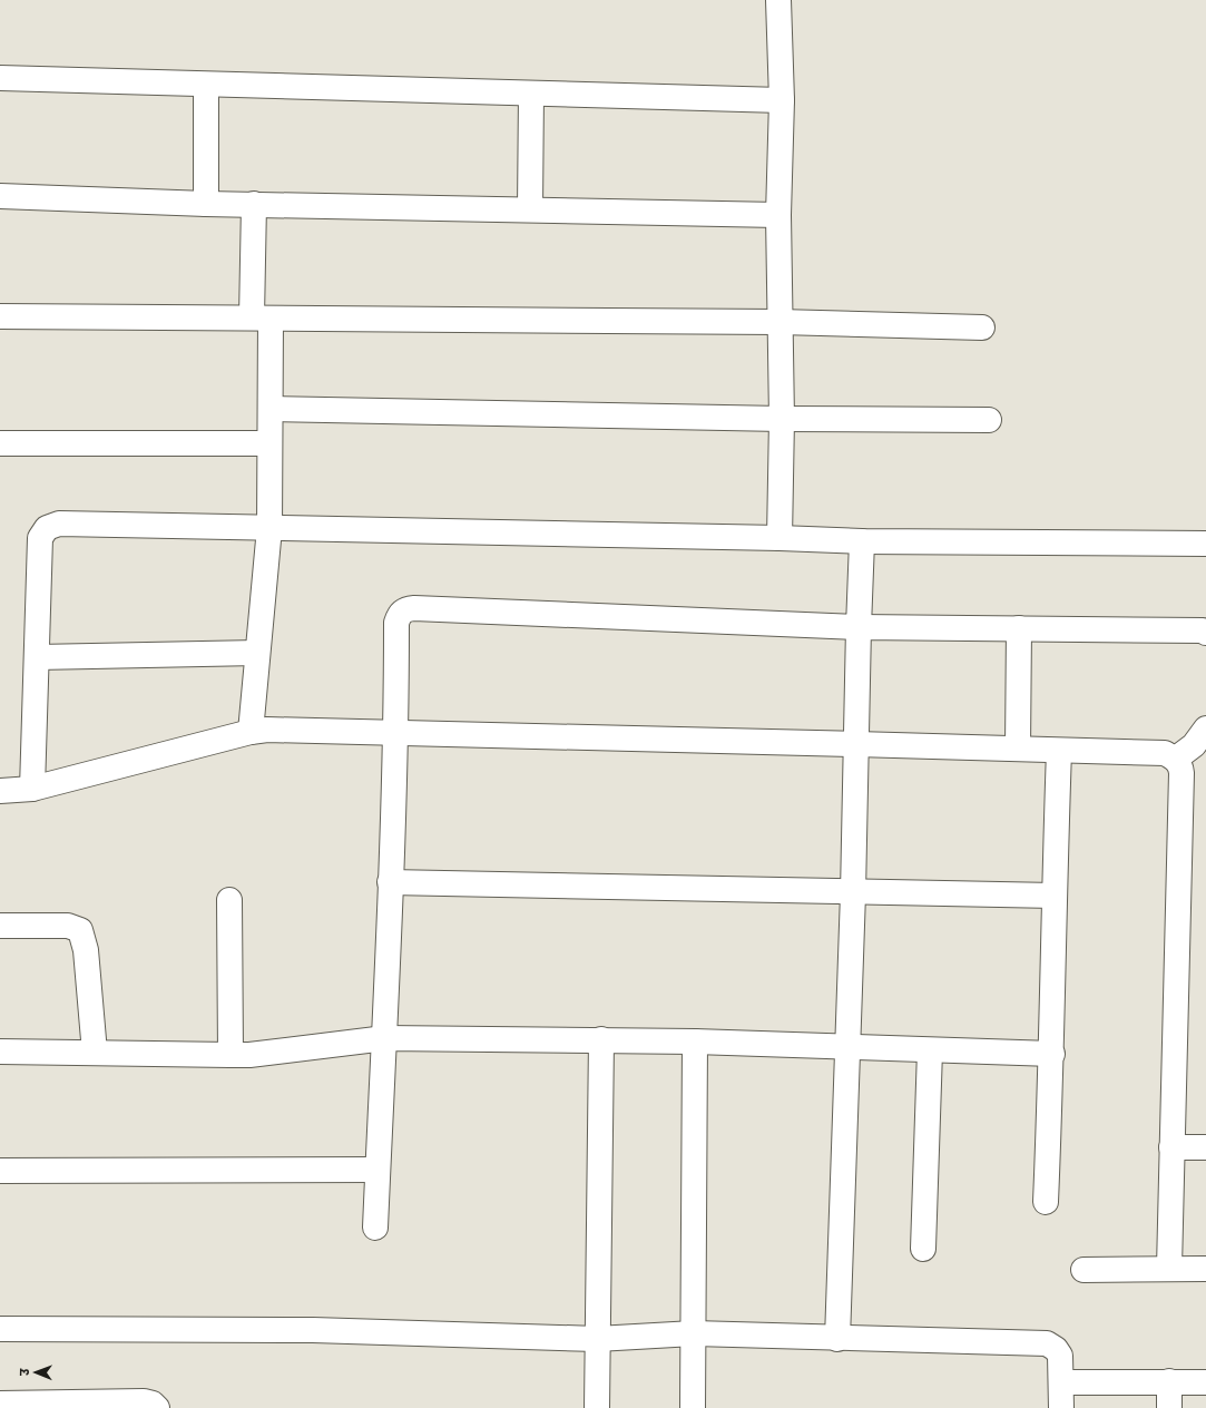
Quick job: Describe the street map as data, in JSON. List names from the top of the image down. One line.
{"north":"left"}
